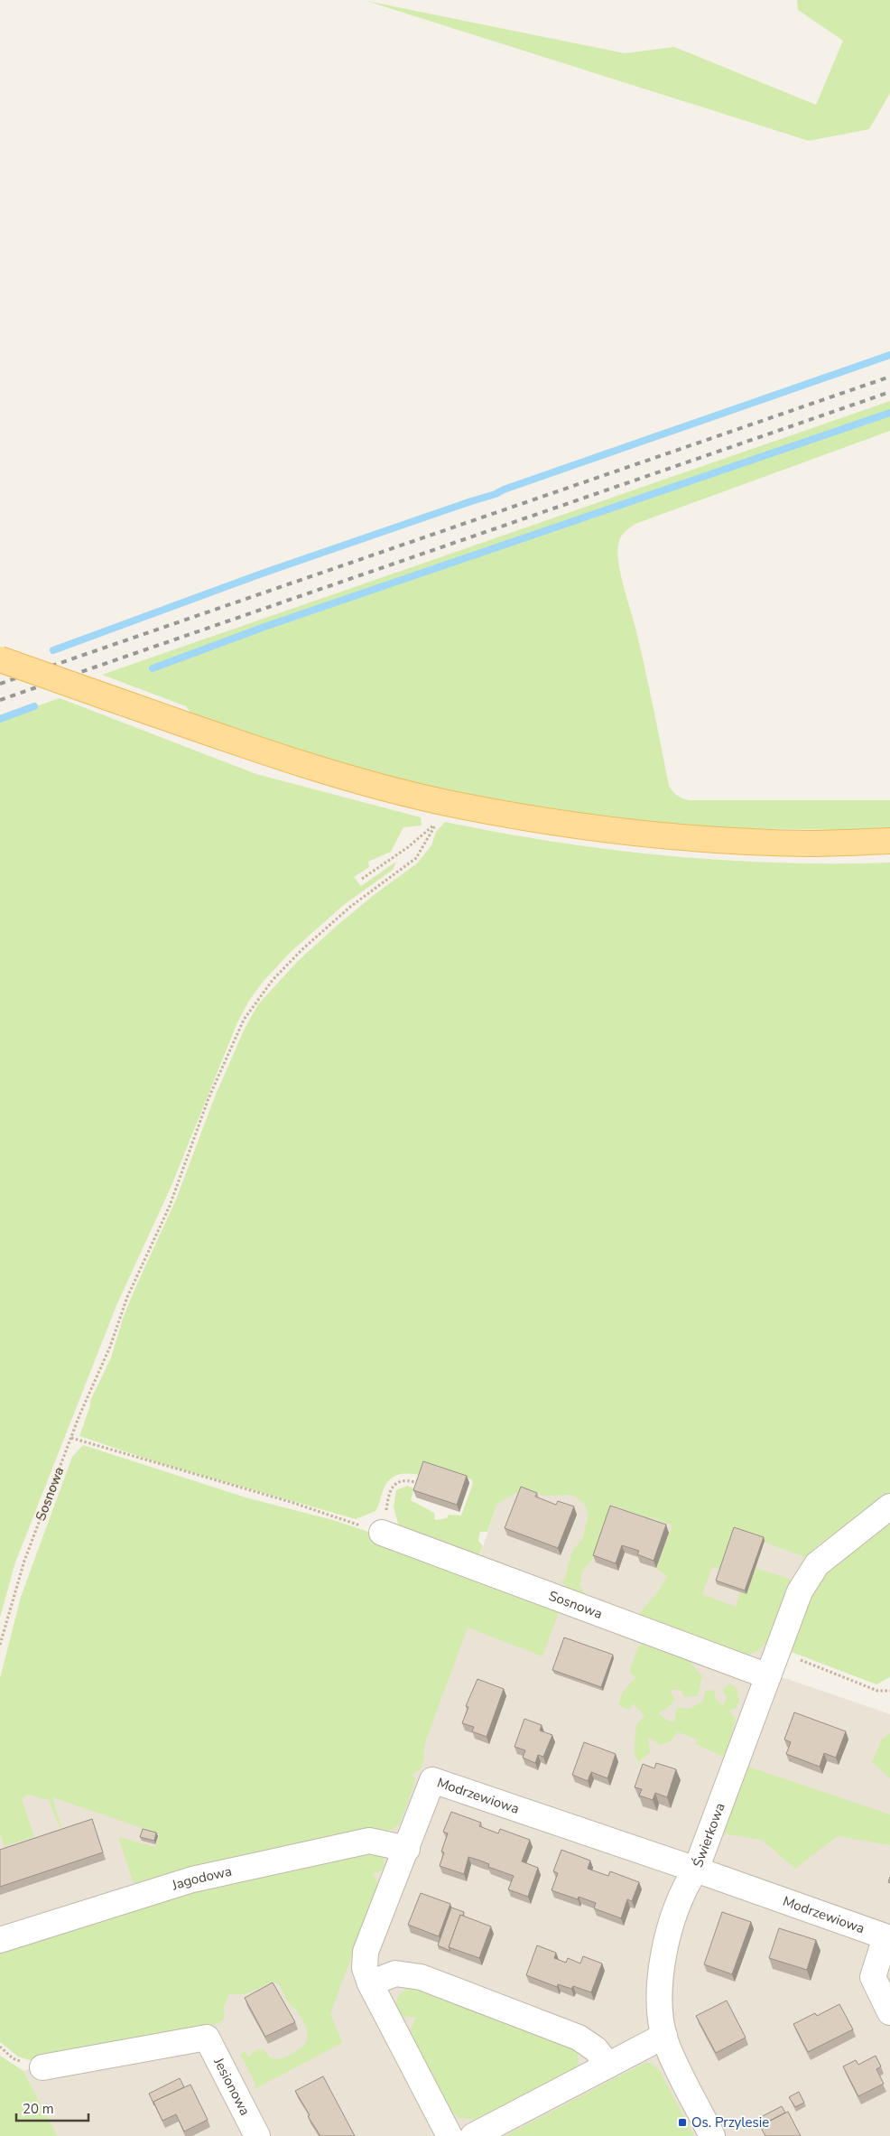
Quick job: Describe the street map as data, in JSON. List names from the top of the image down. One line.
{"streets":{"street":["Sosnowa","Modrzewiowa","Świerkowa","Jagodowa","Jesionowa"]},"crossings":[["Sosnowa","Świerkowa"],["Modrzewiowa","Świerkowa"],["Modrzewiowa","Jagodowa"]],"places":{"transit":["Os. Przylesie"]},"scale_bar":"20 m"}
